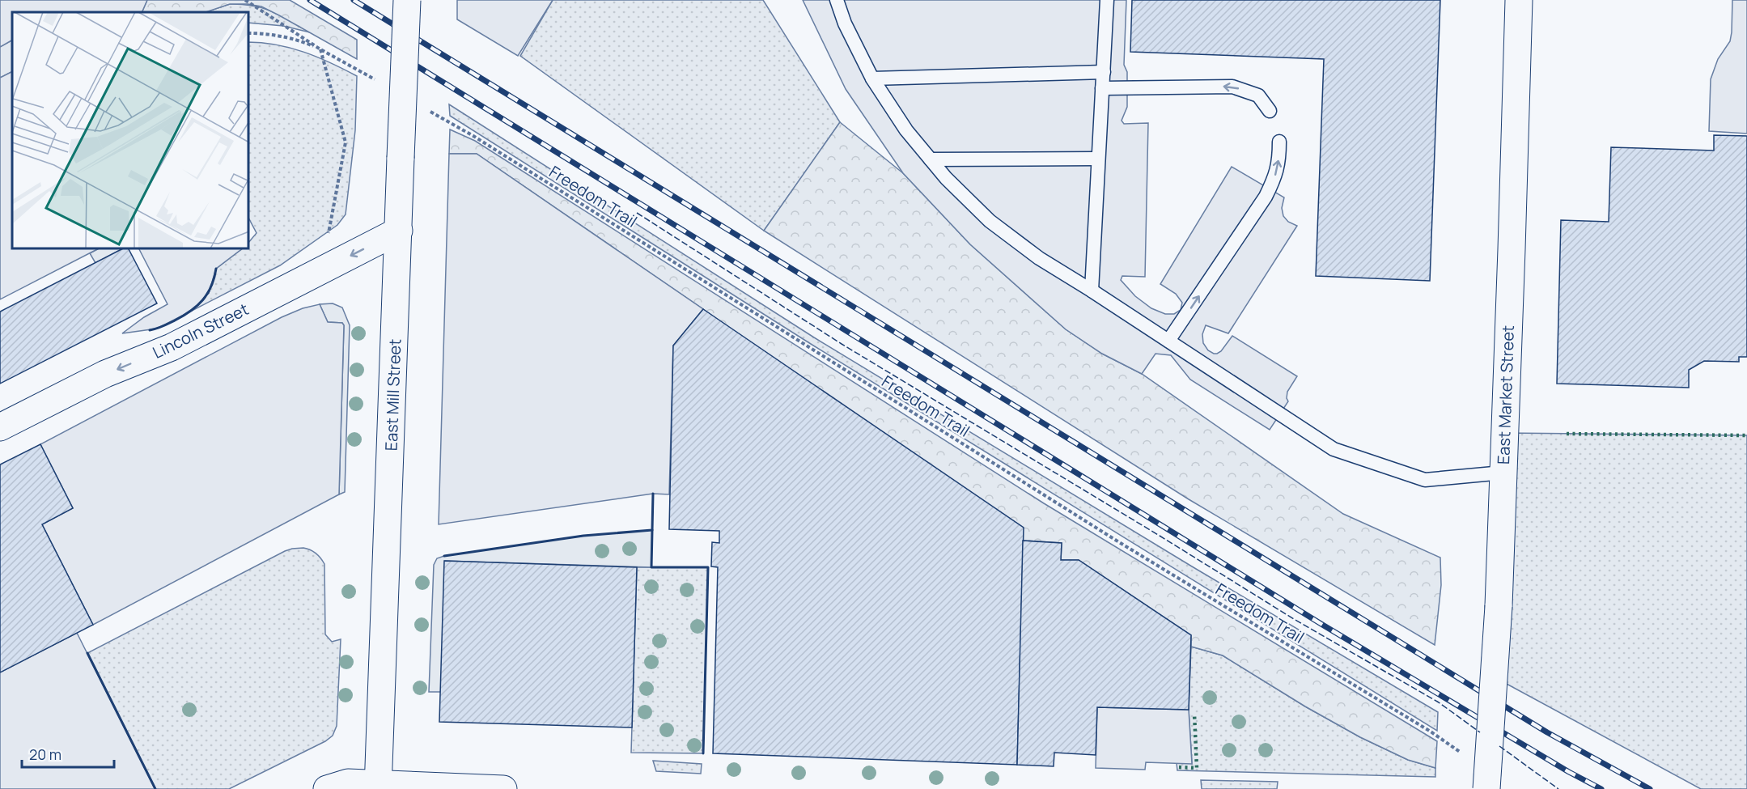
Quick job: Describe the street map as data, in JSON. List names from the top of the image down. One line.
{"streets":{"street":["Lincoln Street","East Mill Street","East Market Street"],"path":["Freedom Trail"]},"crossings":[["Lincoln Street","East Mill Street"]],"one_way":["Lincoln Street"],"scale_bar":"20 m"}
